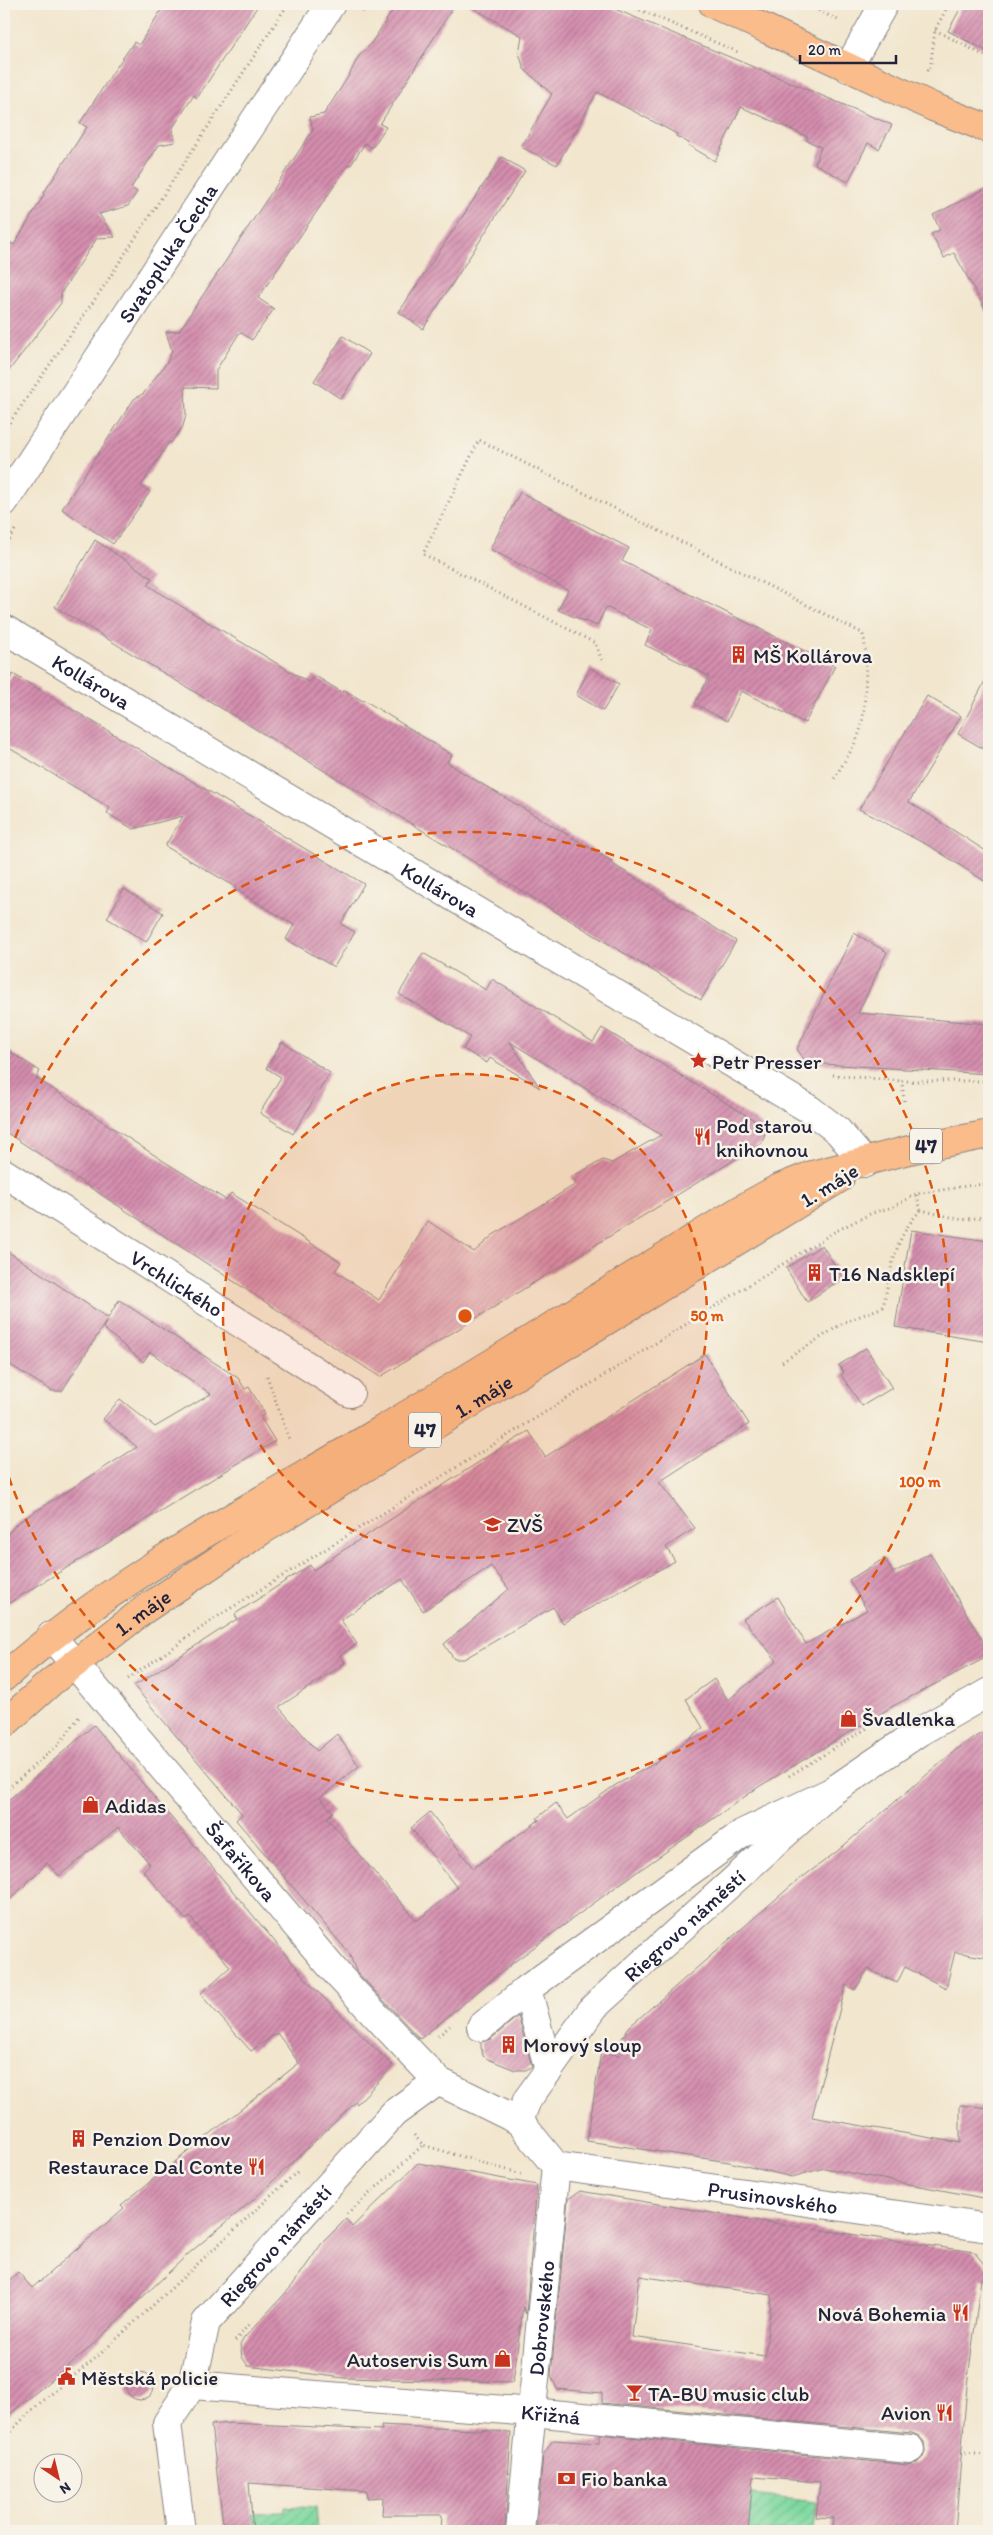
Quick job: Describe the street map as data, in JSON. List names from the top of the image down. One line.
{"streets":{"main road":["47","1. máje"],"street":["Svatopluka Čecha","Kollárova","Vrchlického","Šafaříkova","Riegrovo náměstí","Prusinovského","Dobrovského","Křižná"]},"crossings":[["Kollárova","47"],["Kollárova","1. máje"],["47","1. máje"],["1. máje","Šafaříkova"],["Šafaříkova","Riegrovo náměstí"],["Riegrovo náměstí","Křižná"],["Prusinovského","Dobrovského"],["Dobrovského","Křižná"]],"places":{"building":["MŠ Kollárova","T16 Nadsklepí","Morový sloup","Penzion Domov"],"place":["Petr Presser"],"restaurant":["Pod starou knihovnou","Restaurace Dal Conte","Nová Bohemia","Avion"],"school or university":["ZVŠ"],"shop":["Švadlenka","Adidas","Autoservis Sum"],"public building":["Městská policie"],"bar":["TA-BU music club"],"bank":["Fio banka"]},"scale_bar":"20 m","north":"bottom right","rings":["50 m","100 m"]}
